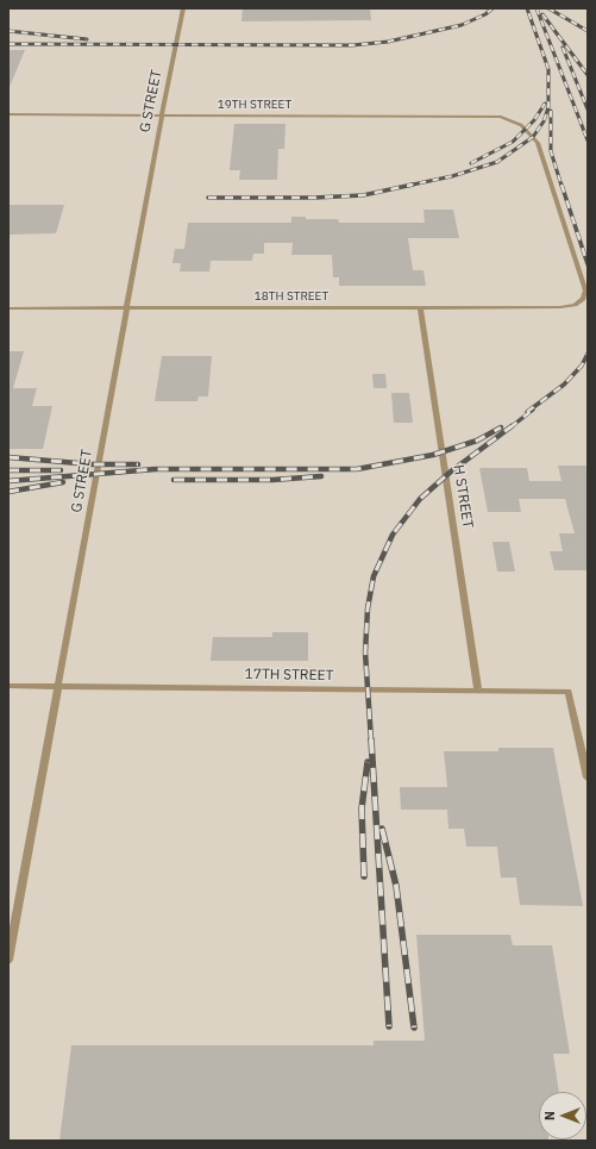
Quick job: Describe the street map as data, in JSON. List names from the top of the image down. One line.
{"streets":{"lane":["G STREET","19TH STREET","18TH STREET","H STREET","17TH STREET"]},"crossings":[["G STREET","19TH STREET"],["G STREET","18TH STREET"],["G STREET","17TH STREET"],["19TH STREET","18TH STREET"],["18TH STREET","H STREET"],["H STREET","17TH STREET"]],"north":"left"}
